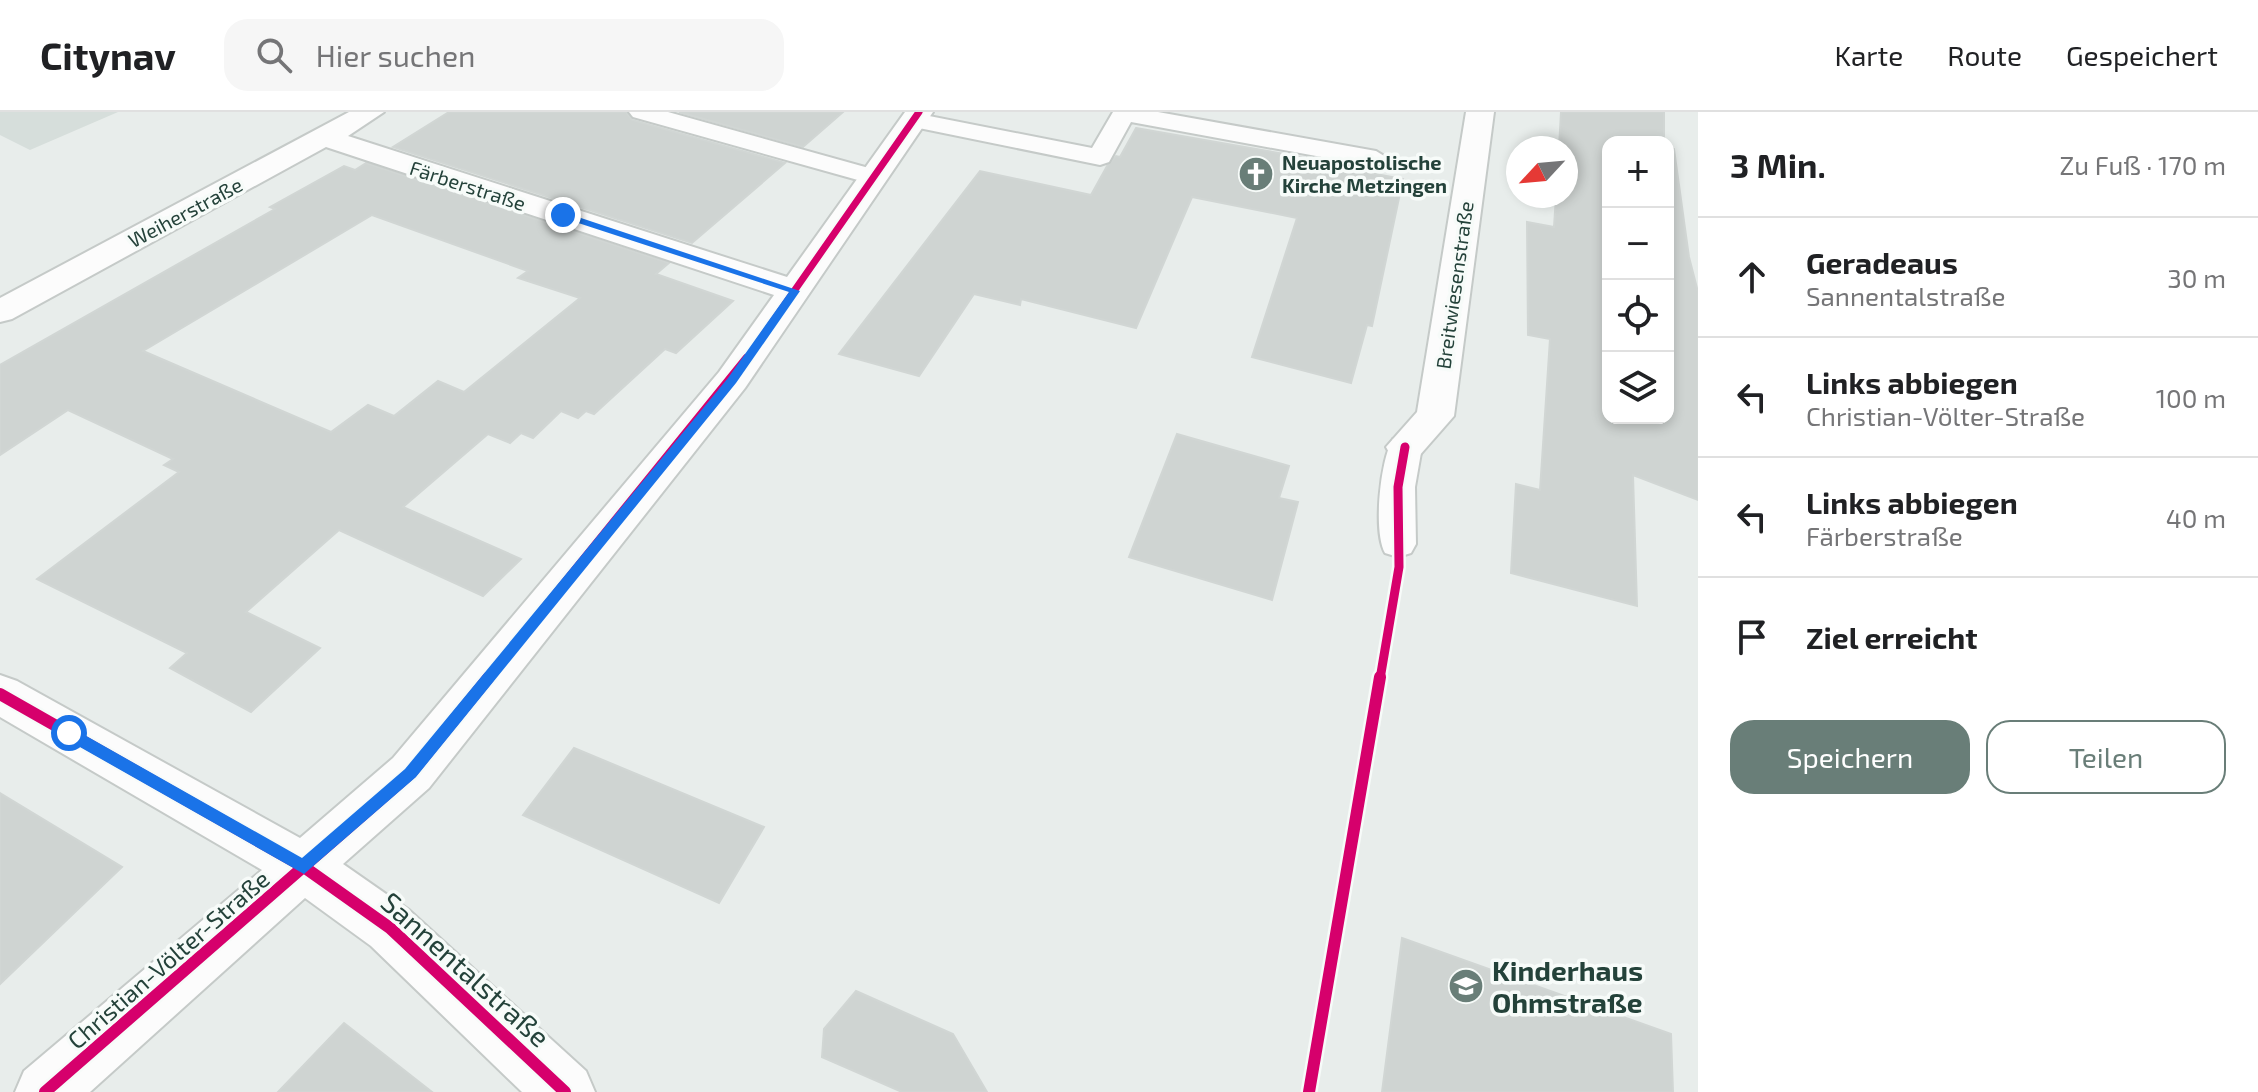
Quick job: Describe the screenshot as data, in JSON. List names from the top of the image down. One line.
{"streets":{"street":["Färberstraße","Weiherstraße","Breitwiesenstraße","Christian-Völter-Straße","Sannentalstraße"]},"crossings":[["Färberstraße","Weiherstraße"],["Färberstraße","Christian-Völter-Straße"],["Christian-Völter-Straße","Sannentalstraße"]],"places":{"church":["Neuapostolische Kirche Metzingen"],"school or university":["Kinderhaus Ohmstraße"]},"north":"bottom left","page":{"header":"Citynav","search":"Hier suchen","nav":["Karte","Route","Gespeichert"],"heading":["3 Min.","Zu Fuß · 170 m"],"map_buttons":["+","−"],"list":[["Geradeaus","Sannentalstraße","30 m"],["Links abbiegen","Christian-Völter-Straße","100 m"],["Links abbiegen","Färberstraße","40 m"],"Ziel erreicht"],"buttons":["Speichern","Teilen"]}}
